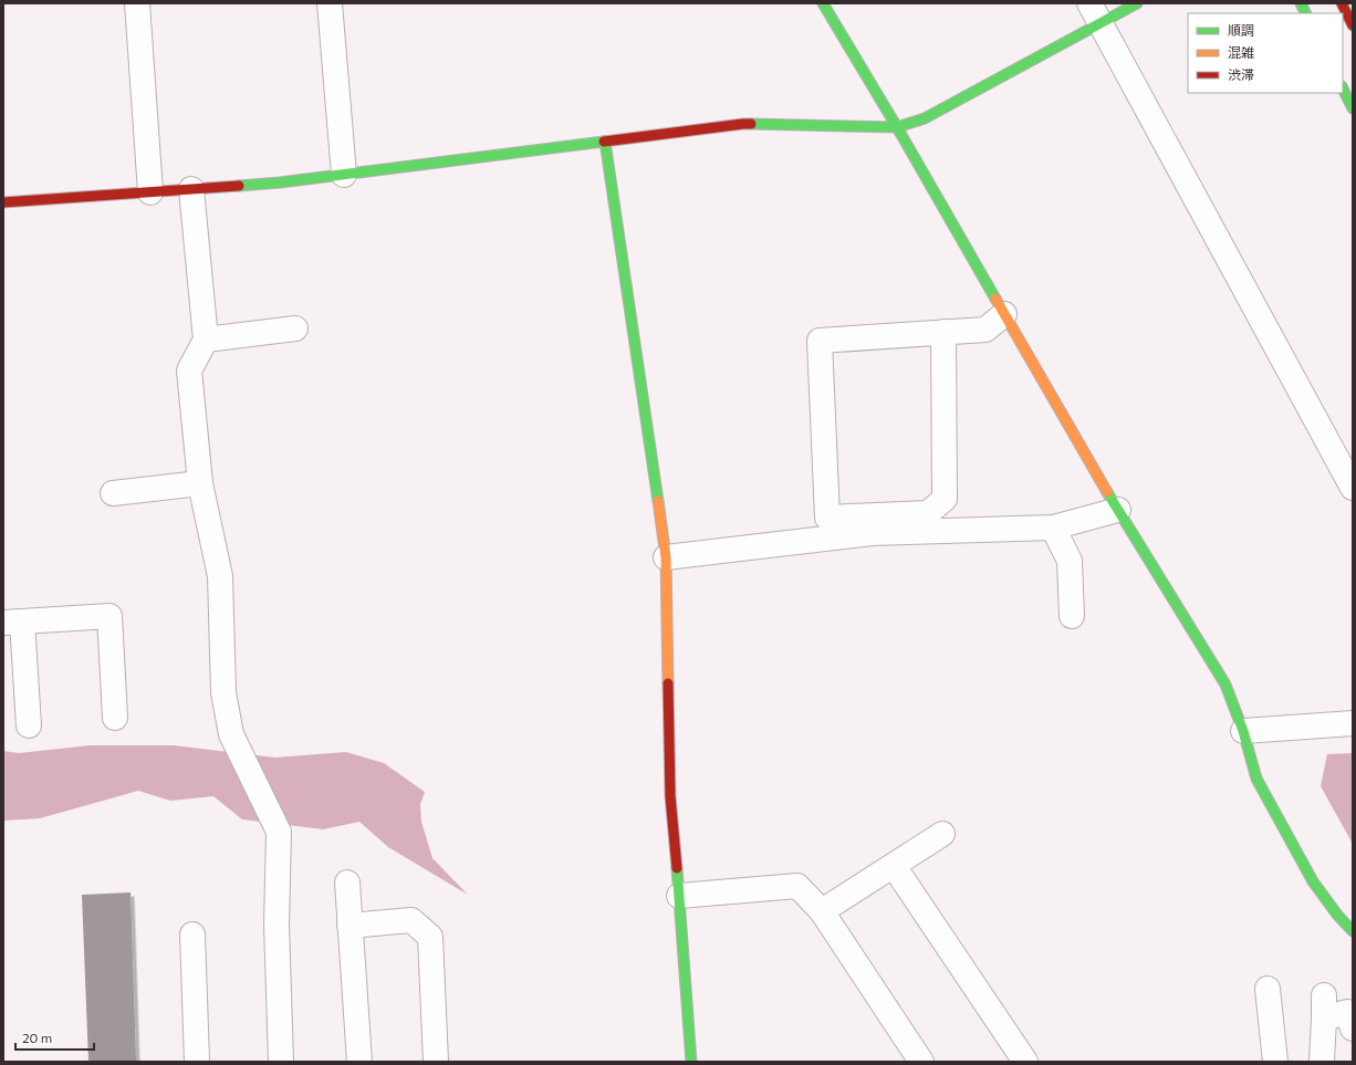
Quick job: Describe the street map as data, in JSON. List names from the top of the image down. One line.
{"legend":["順調","混雑","渋滞"],"scale_bar":"20 m"}
